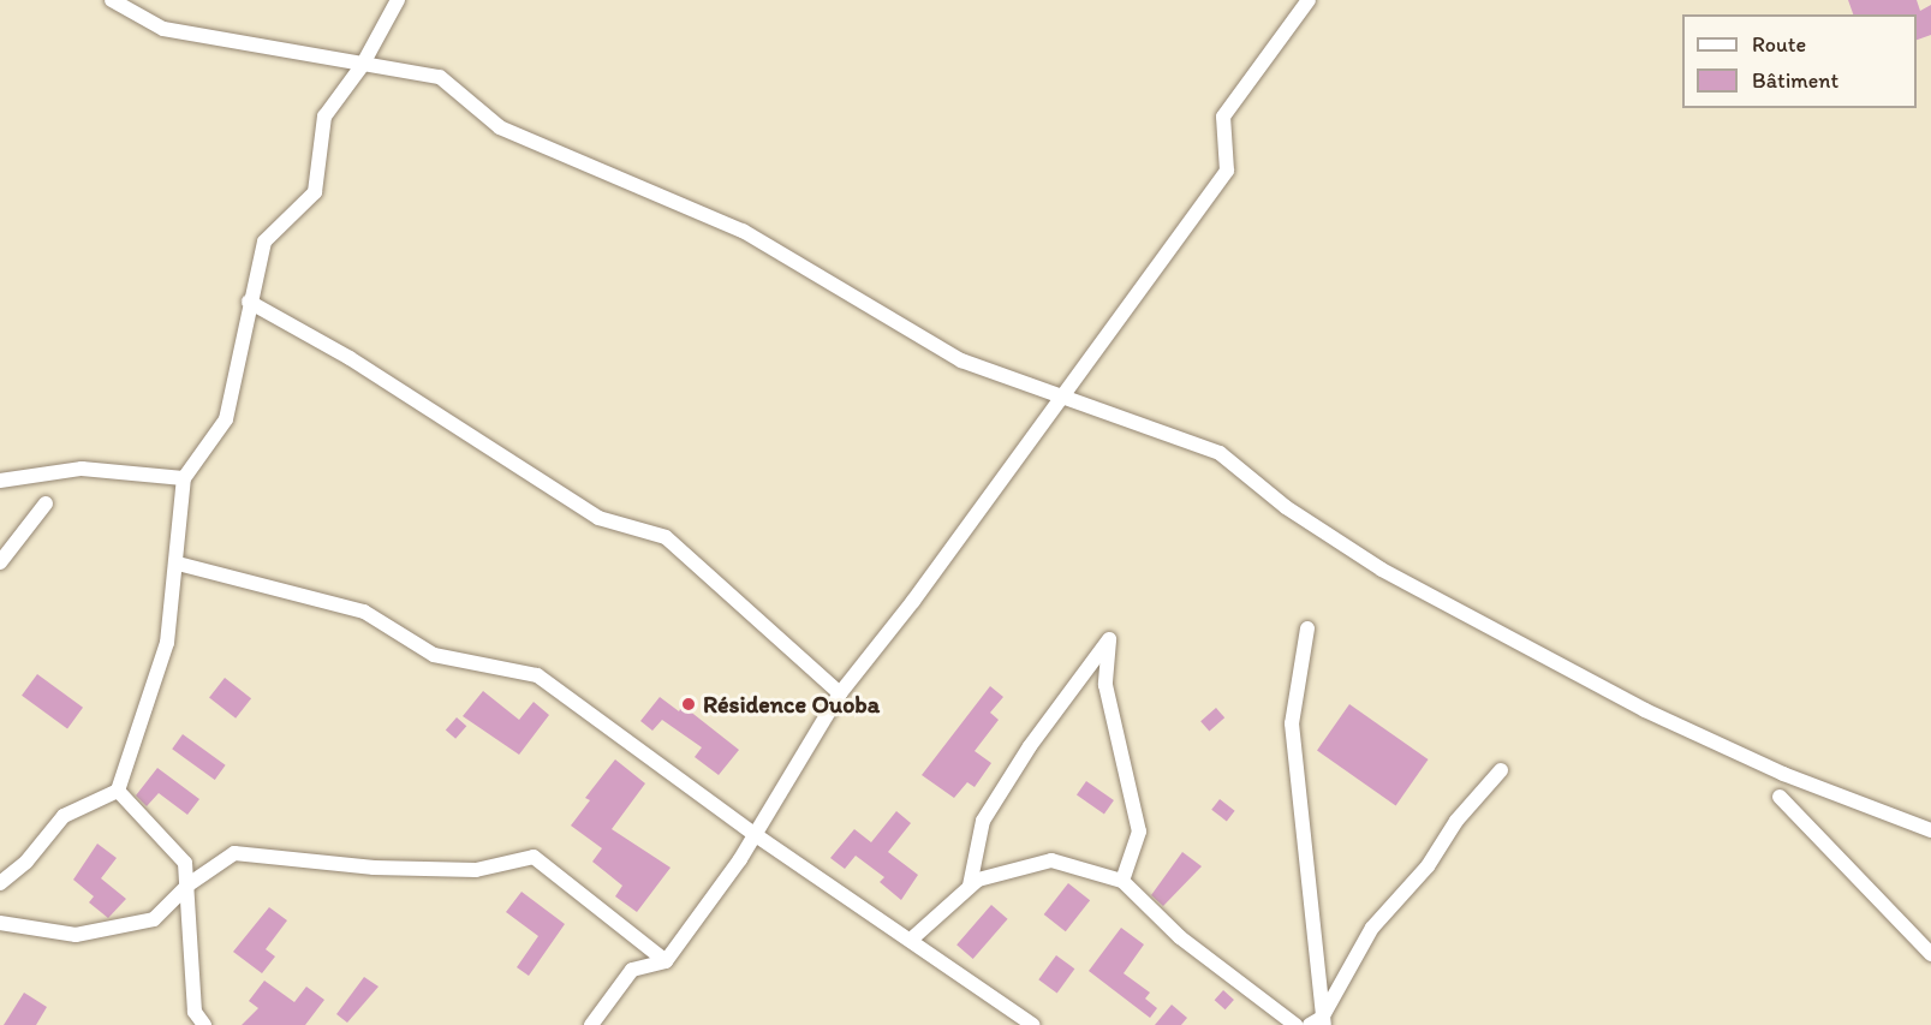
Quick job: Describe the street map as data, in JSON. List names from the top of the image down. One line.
{"places":["Résidence Ouoba"],"legend":["Route","Bâtiment"]}
